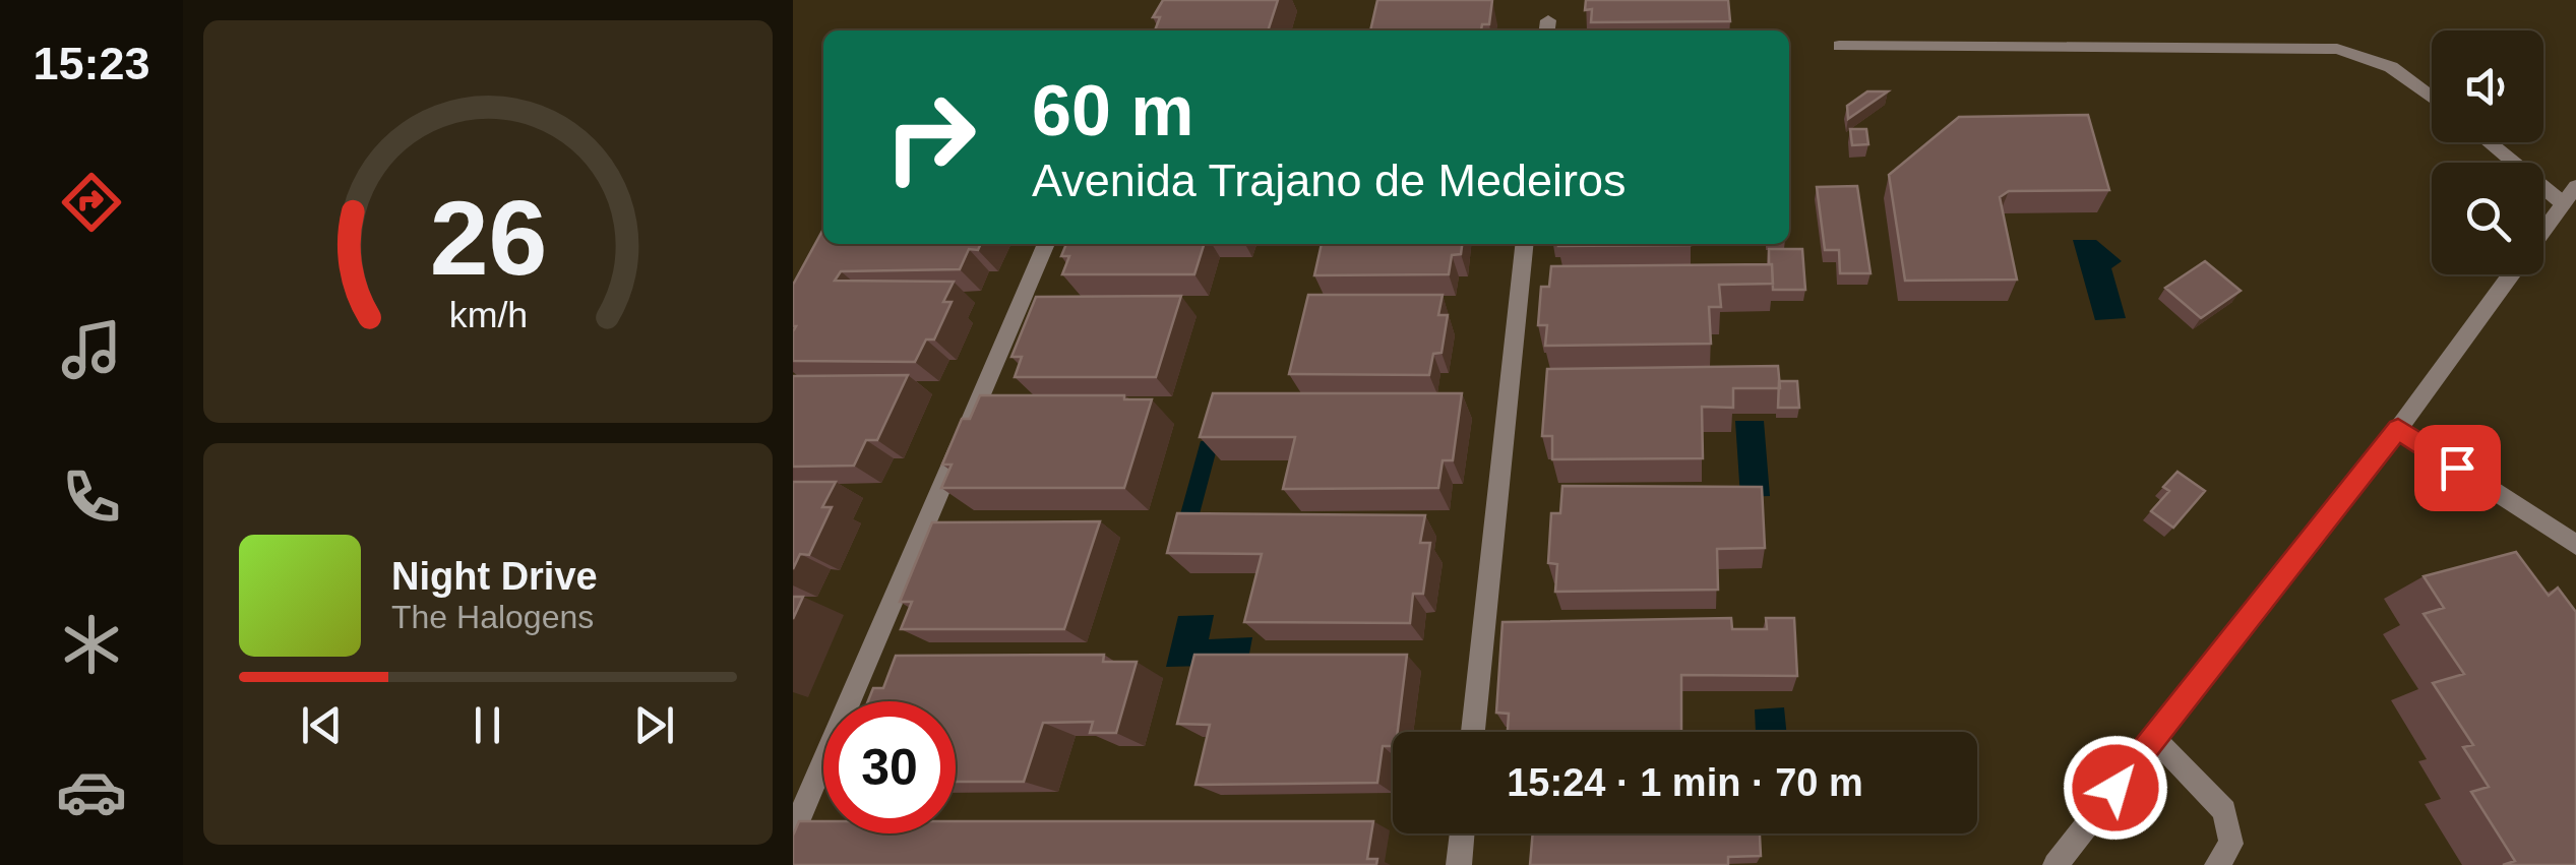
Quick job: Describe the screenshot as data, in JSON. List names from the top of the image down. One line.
{"page":{"tabs":"15:23","turn":["60 m","Avenida Trajano de Medeiros"],"song":["Night Drive","The Halogens"],"limit":"30","trip":"15:24 · 1 min · 70 m","gauge":["26","km/h"]}}
